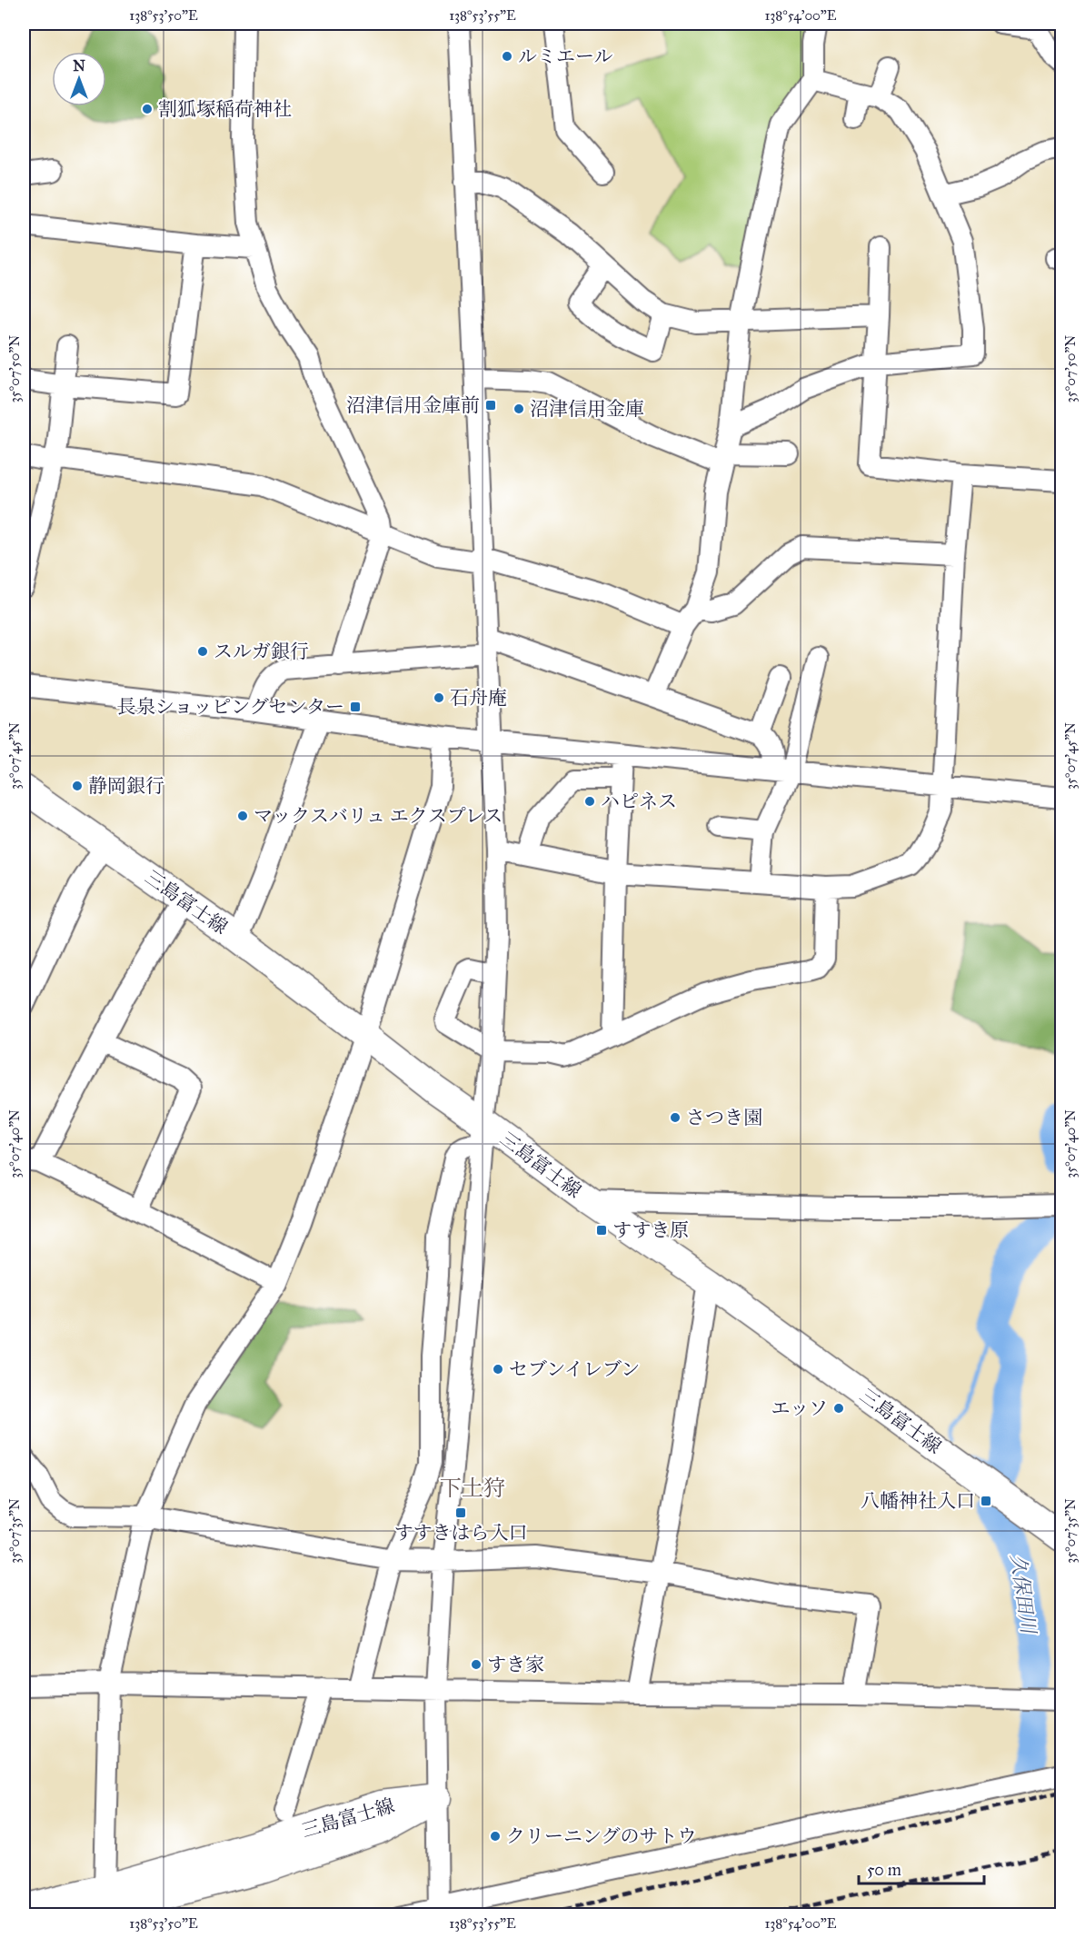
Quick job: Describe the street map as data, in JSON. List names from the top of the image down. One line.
{"streets":{"main road":["三島富士線"]},"districts":["下土狩"],"water":["久保田川"],"places":{"other":["ルミエール","割狐塚稲荷神社","沼津信用金庫","スルガ銀行","石舟庵","静岡銀行","ハピネス","マックスバリュ エクスプレス","さつき園","セブンイレブン","エッソ","すき家","クリーニングのサトウ"],"transit":["沼津信用金庫前","長泉ショッピングセンター","すすき原","八幡神社入口","すすきはら入口"]},"scale_bar":"50 m","north":"top","coordinates":["138°53'50\"E","138°53'55\"E","138°54'00\"E","35°07'50\"N","35°07'45\"N","35°07'40\"N","35°07'35\"N"]}
